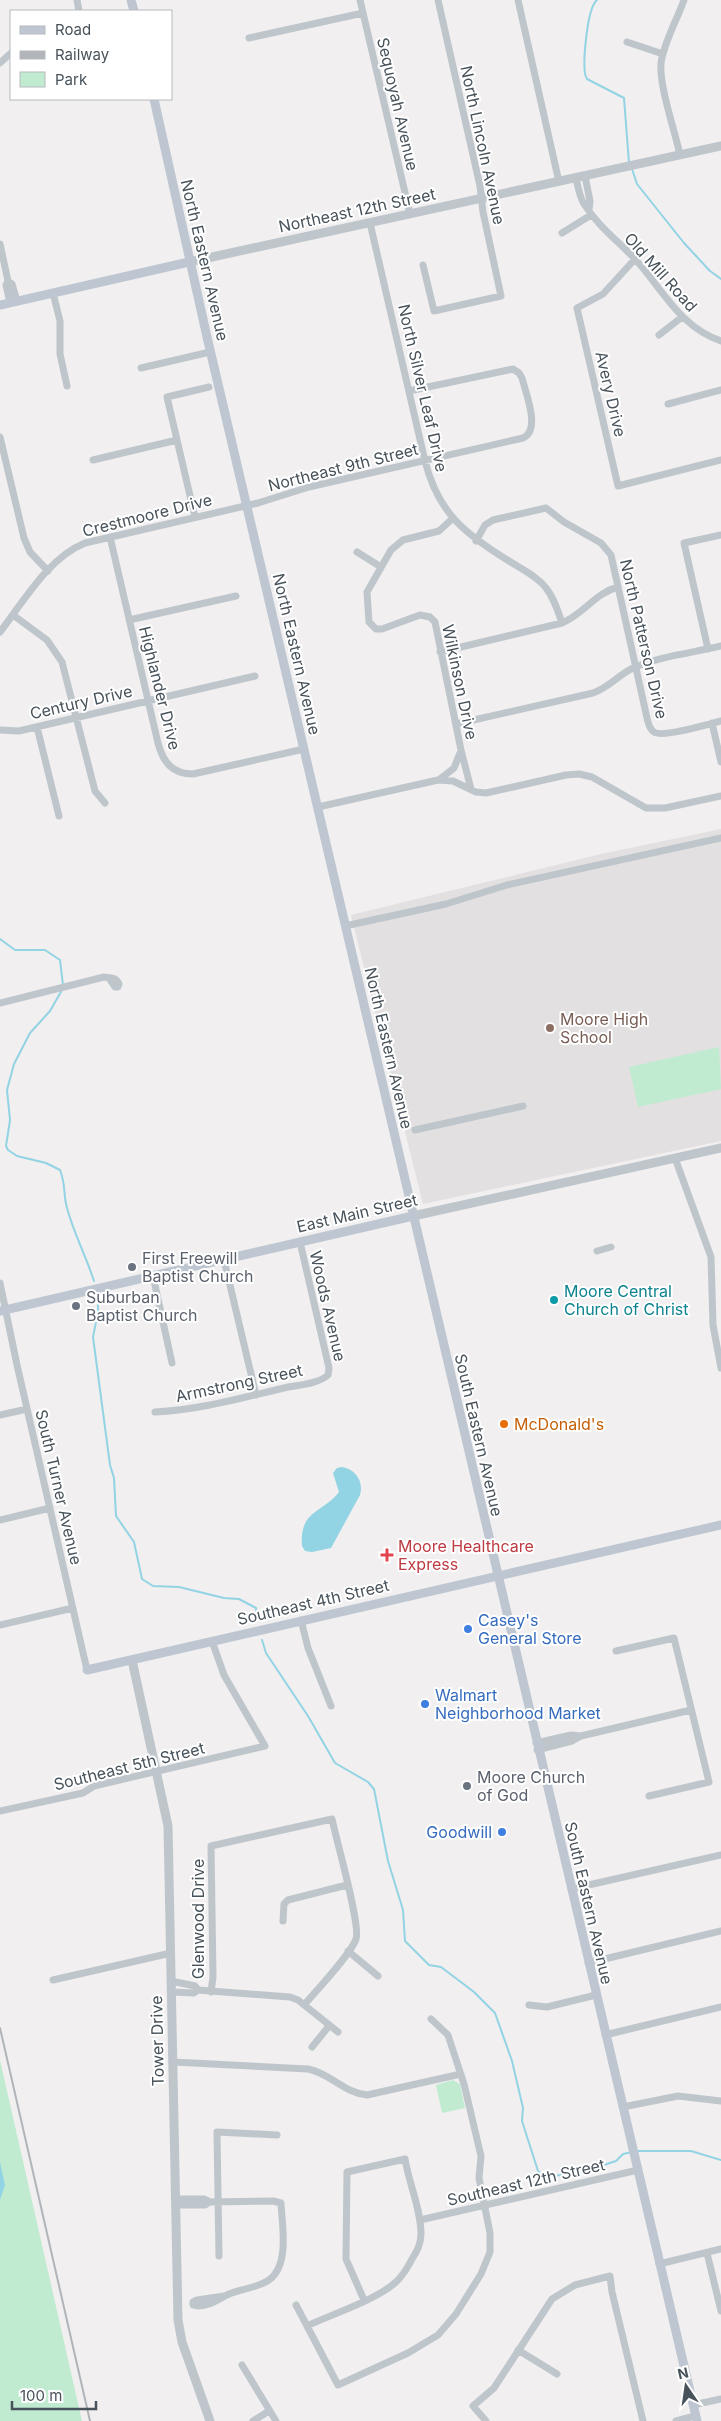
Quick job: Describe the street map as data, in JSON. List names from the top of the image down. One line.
{"streets":{"main road":["Northeast 12th Street","North Eastern Avenue","East Main Street","South Eastern Avenue","Southeast 4th Street"],"street":["Sequoyah Avenue","North Lincoln Avenue","Old Mill Road","North Silver Leaf Drive","Avery Drive","Northeast 9th Street","Crestmoore Drive","North Patterson Drive","Wilkinson Drive","Highlander Drive","Century Drive","Woods Avenue","Armstrong Street","South Turner Avenue","Southeast 5th Street","Glenwood Drive","Tower Drive","Southeast 12th Street"]},"crossings":[["Sequoyah Avenue","Northeast 12th Street"],["North Lincoln Avenue","Northeast 12th Street"],["Northeast 12th Street","North Eastern Avenue"],["Northeast 12th Street","North Silver Leaf Drive"],["North Eastern Avenue","Northeast 9th Street"],["North Eastern Avenue","Crestmoore Drive"],["North Eastern Avenue","Highlander Drive"],["North Eastern Avenue","East Main Street"],["North Eastern Avenue","South Eastern Avenue"],["Old Mill Road","Avery Drive"],["North Silver Leaf Drive","Northeast 9th Street"],["North Silver Leaf Drive","North Patterson Drive"],["North Silver Leaf Drive","Wilkinson Drive"],["Northeast 9th Street","Crestmoore Drive"],["Crestmoore Drive","Highlander Drive"],["Highlander Drive","Century Drive"],["East Main Street","Woods Avenue"],["East Main Street","South Eastern Avenue"],["East Main Street","South Turner Avenue"],["Woods Avenue","Armstrong Street"],["South Eastern Avenue","Southeast 4th Street"],["South Eastern Avenue","Southeast 12th Street"],["South Turner Avenue","Southeast 4th Street"],["Southeast 4th Street","Southeast 5th Street"],["Southeast 4th Street","Tower Drive"],["Southeast 5th Street","Tower Drive"]],"places":{"other":["Moore High School","First Freewill Baptist Church","Moore Central Church of Christ","Suburban Baptist Church","McDonald's","Casey's General Store","Walmart Neighborhood Market","Moore Church of God","Goodwill"],"health":["Moore Healthcare Express"]},"legend":["Road","Railway","Park"],"scale_bar":"100 m","north":"top"}
